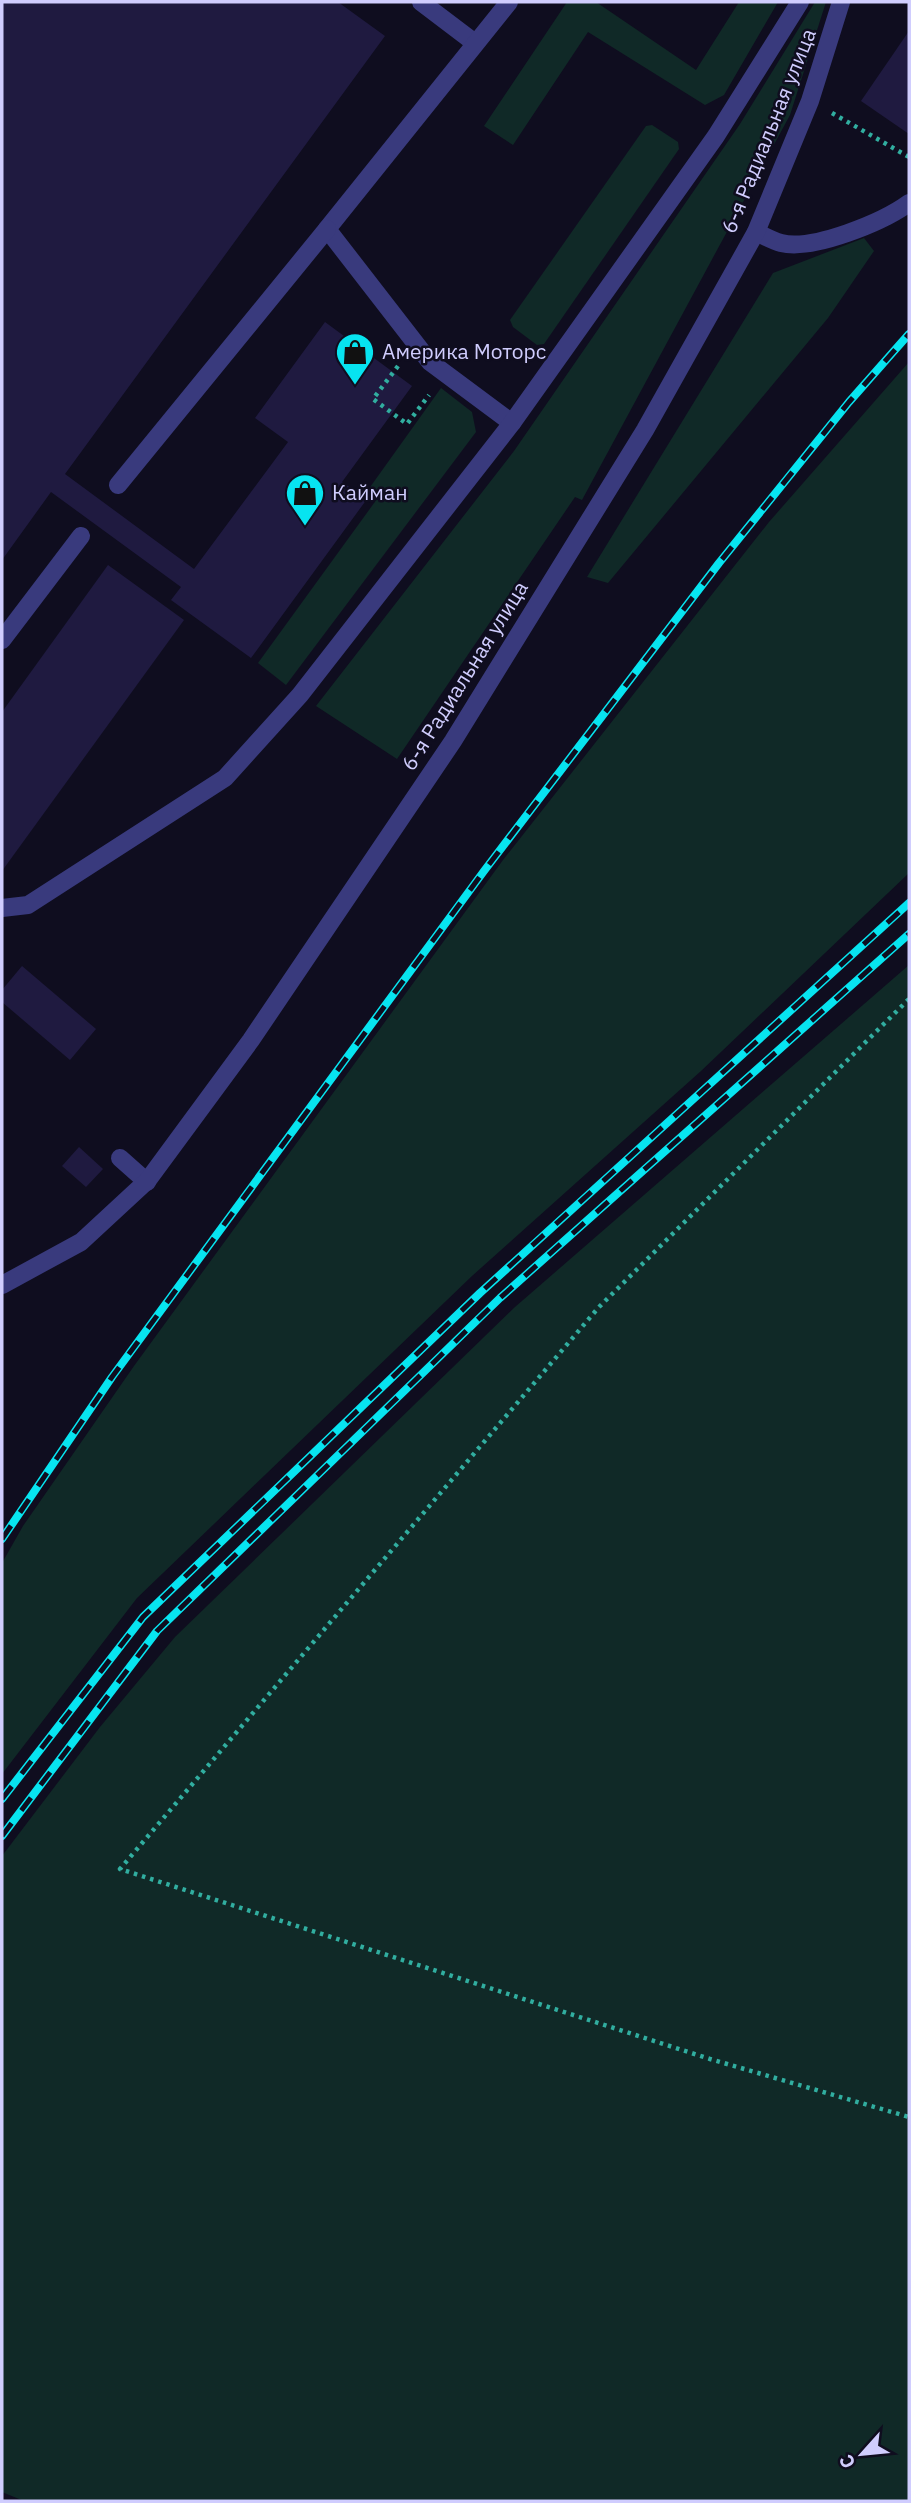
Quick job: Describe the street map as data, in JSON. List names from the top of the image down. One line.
{"streets":{"street":["6-я Радиальная улица"]},"places":{"shop":["Америка Моторс","Кайман"]},"north":"bottom left"}
